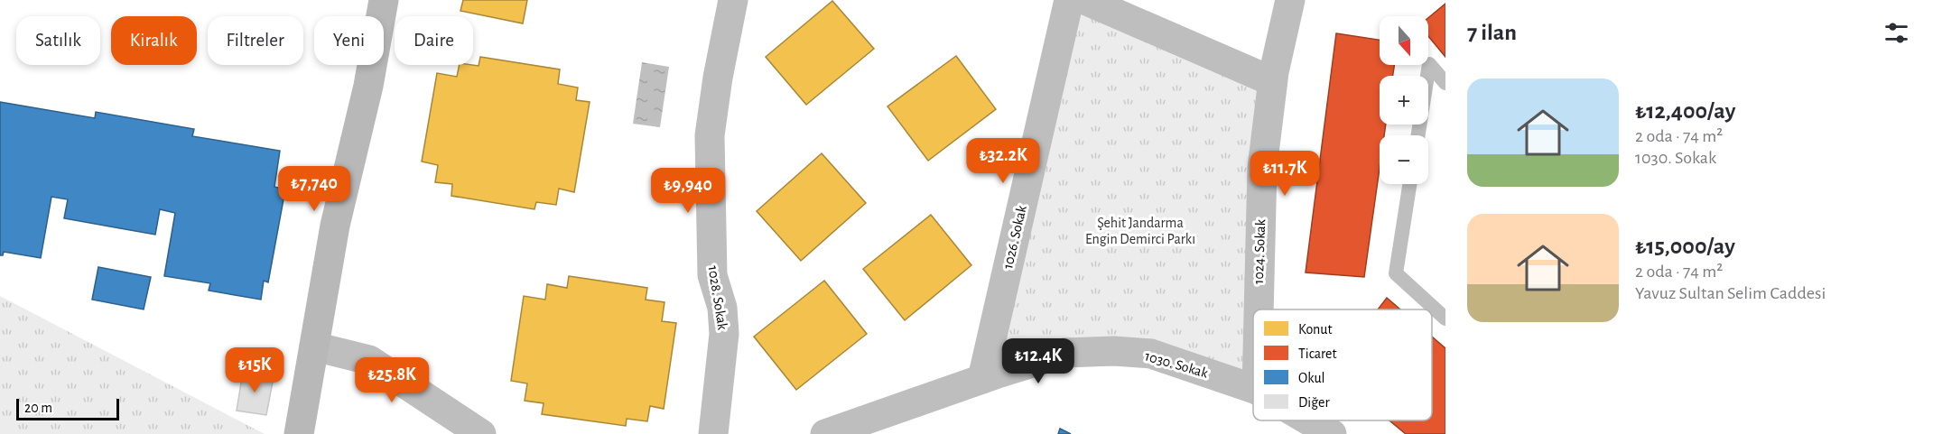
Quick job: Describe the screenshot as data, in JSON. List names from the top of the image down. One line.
{"streets":{"street":["1026. Sokak","1024. Sokak","1028. Sokak","1030. Sokak"]},"crossings":[["1026. Sokak","1030. Sokak"]],"parks":["Şehit Jandarma Engin Demirci Parkı"],"legend":["Konut","Ticaret","Okul","Diğer"],"scale_bar":"20 m","north":"bottom","page":{"heading":"7 ilan","map_buttons":["+","−"],"chip":["Satılık","Kiralık","Filtreler","Yeni","Daire"],"list":[{"name":"₺12,400/ay","note":"2 oda · 74 m² · 1030. Sokak"},{"name":"₺15,000/ay","note":"2 oda · 74 m² · Yavuz Sultan Selim Caddesi"}],"price":["₺32.2K","₺11.7K","₺7,740","₺9,940","₺12.4K","₺15K","₺25.8K"],"scale":"20 m"}}
